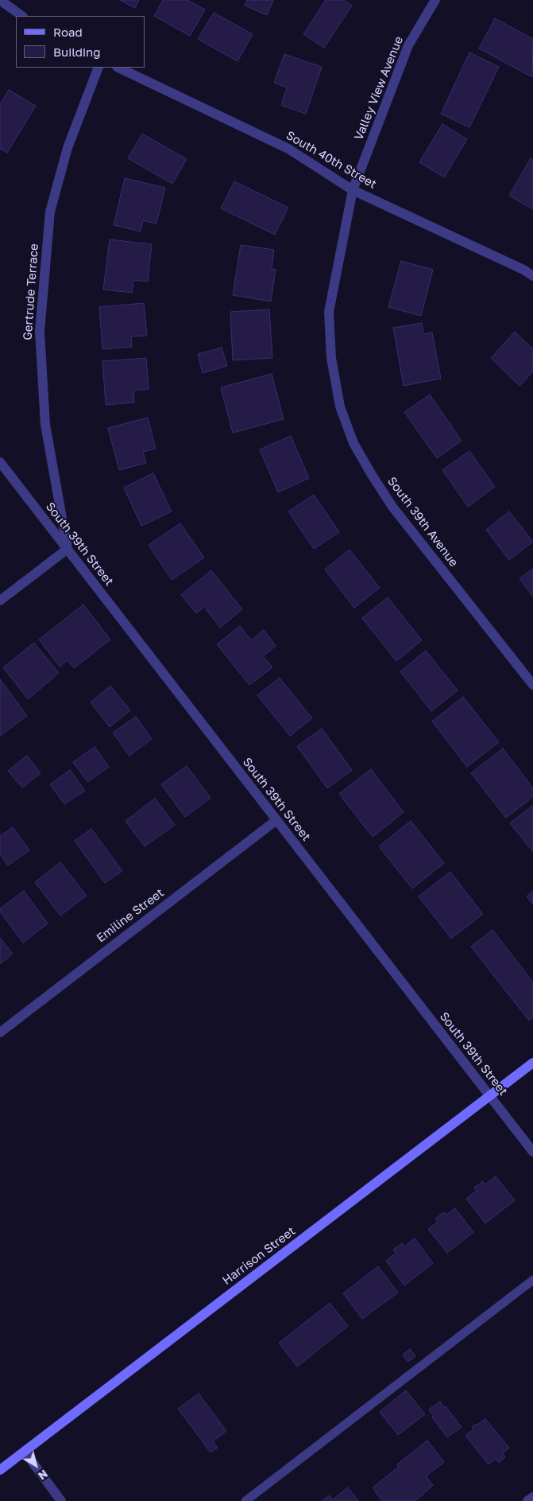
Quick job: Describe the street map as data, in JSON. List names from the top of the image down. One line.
{"streets":{"main road":["Harrison Street"],"street":["Valley View Avenue","South 40th Street","Gertrude Terrace","South 39th Avenue","South 39th Street","Emiline Street"]},"crossings":[["Valley View Avenue","South 40th Street"],["Valley View Avenue","South 39th Avenue"],["South 40th Street","South 39th Avenue"],["Gertrude Terrace","South 39th Street"],["South 39th Street","Emiline Street"],["South 39th Street","Harrison Street"]],"legend":["Road","Building"],"north":"bottom right"}
